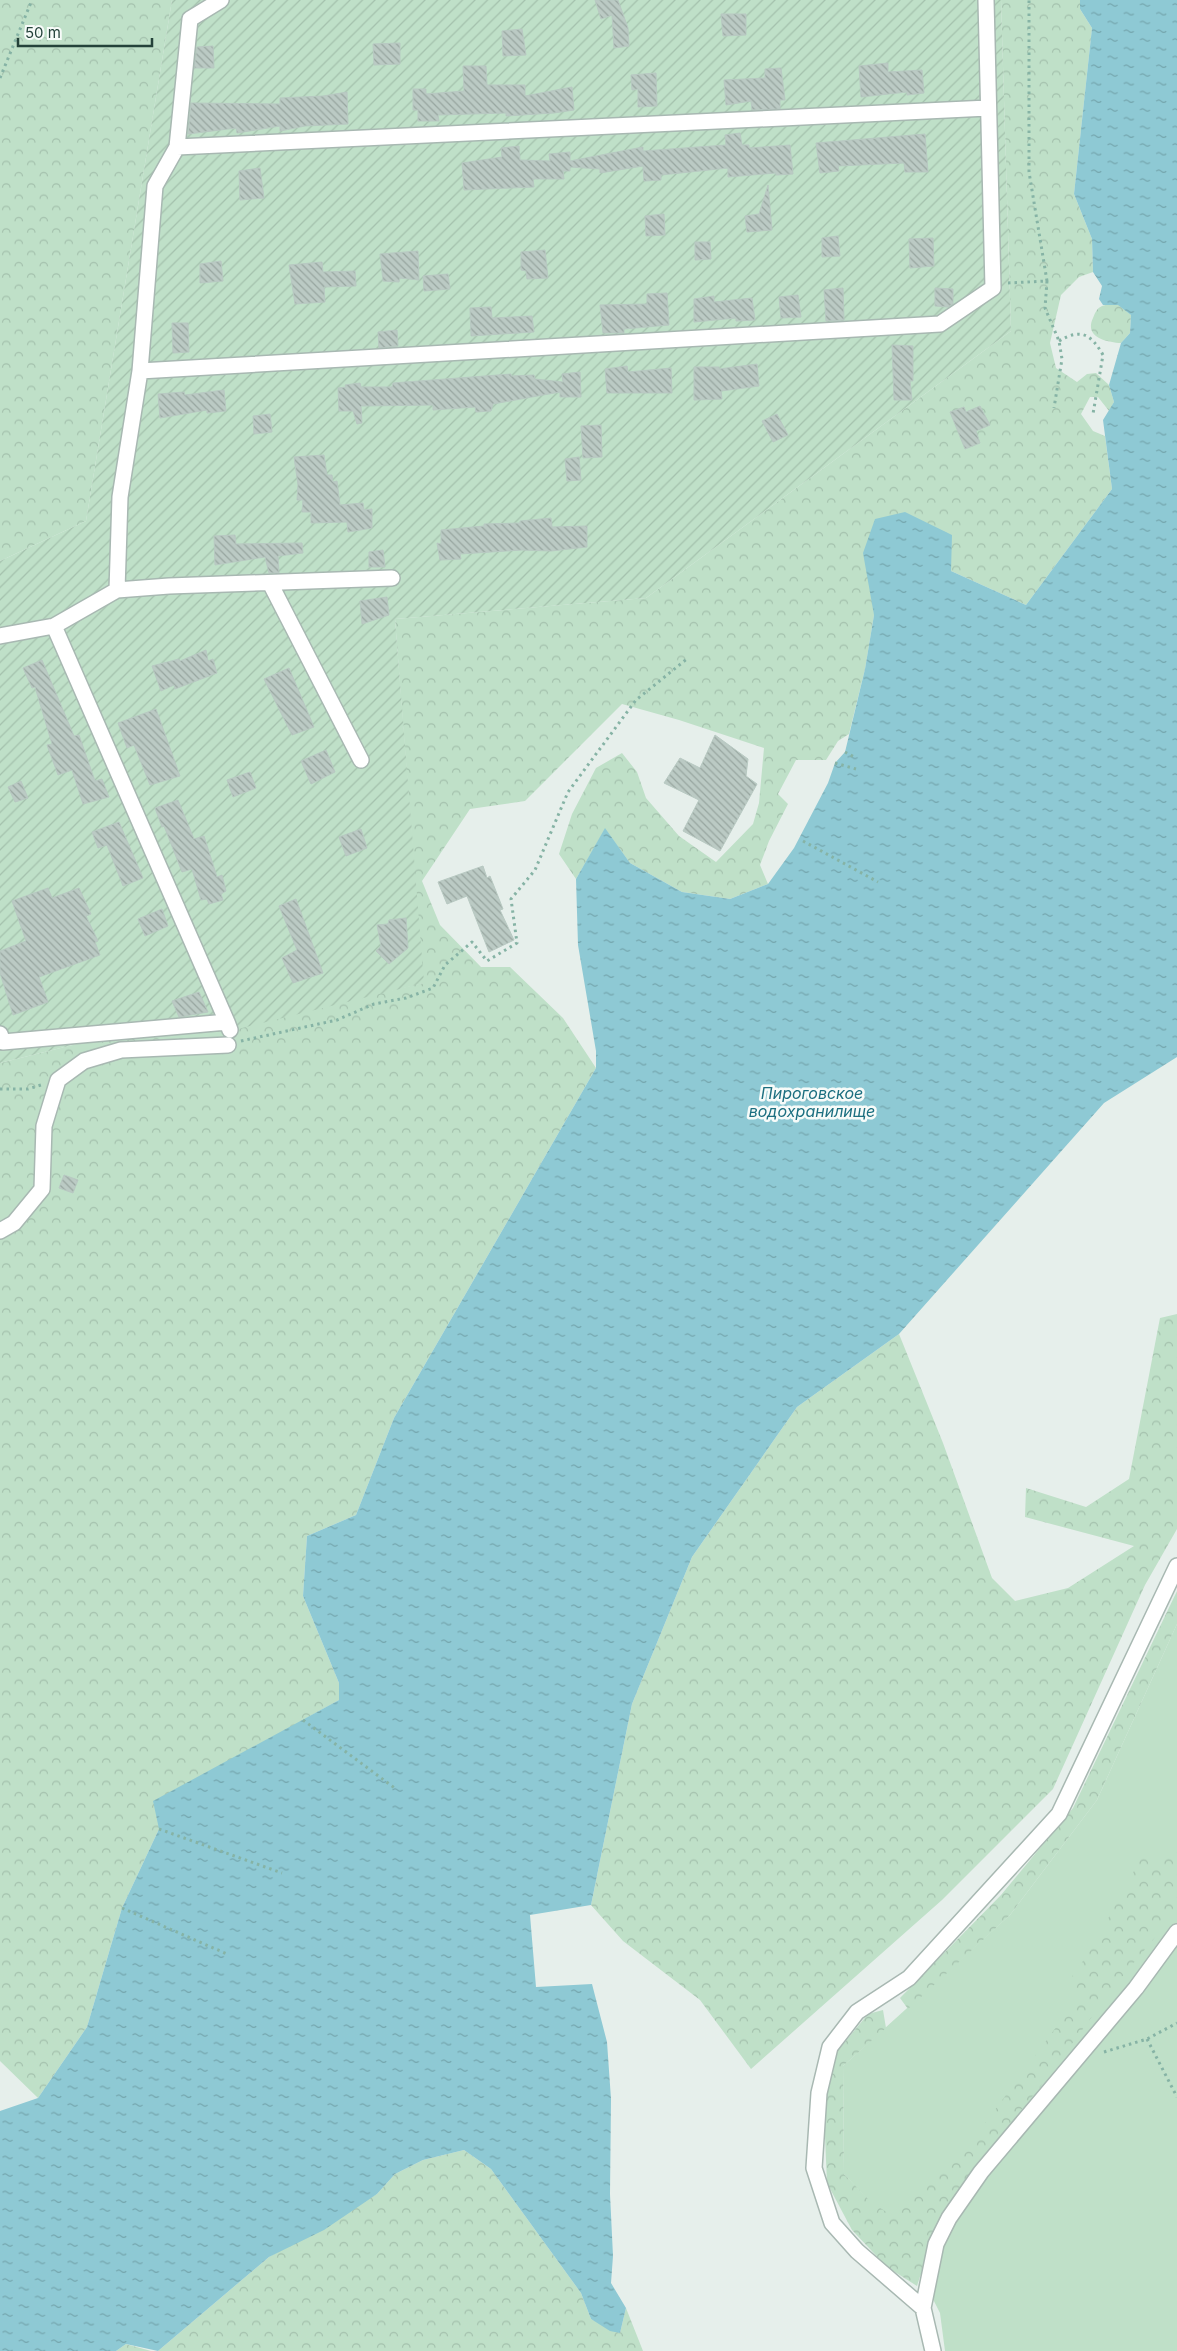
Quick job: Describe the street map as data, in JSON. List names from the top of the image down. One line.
{"water":["Пироговское водохранилище"],"scale_bar":"50 m"}
